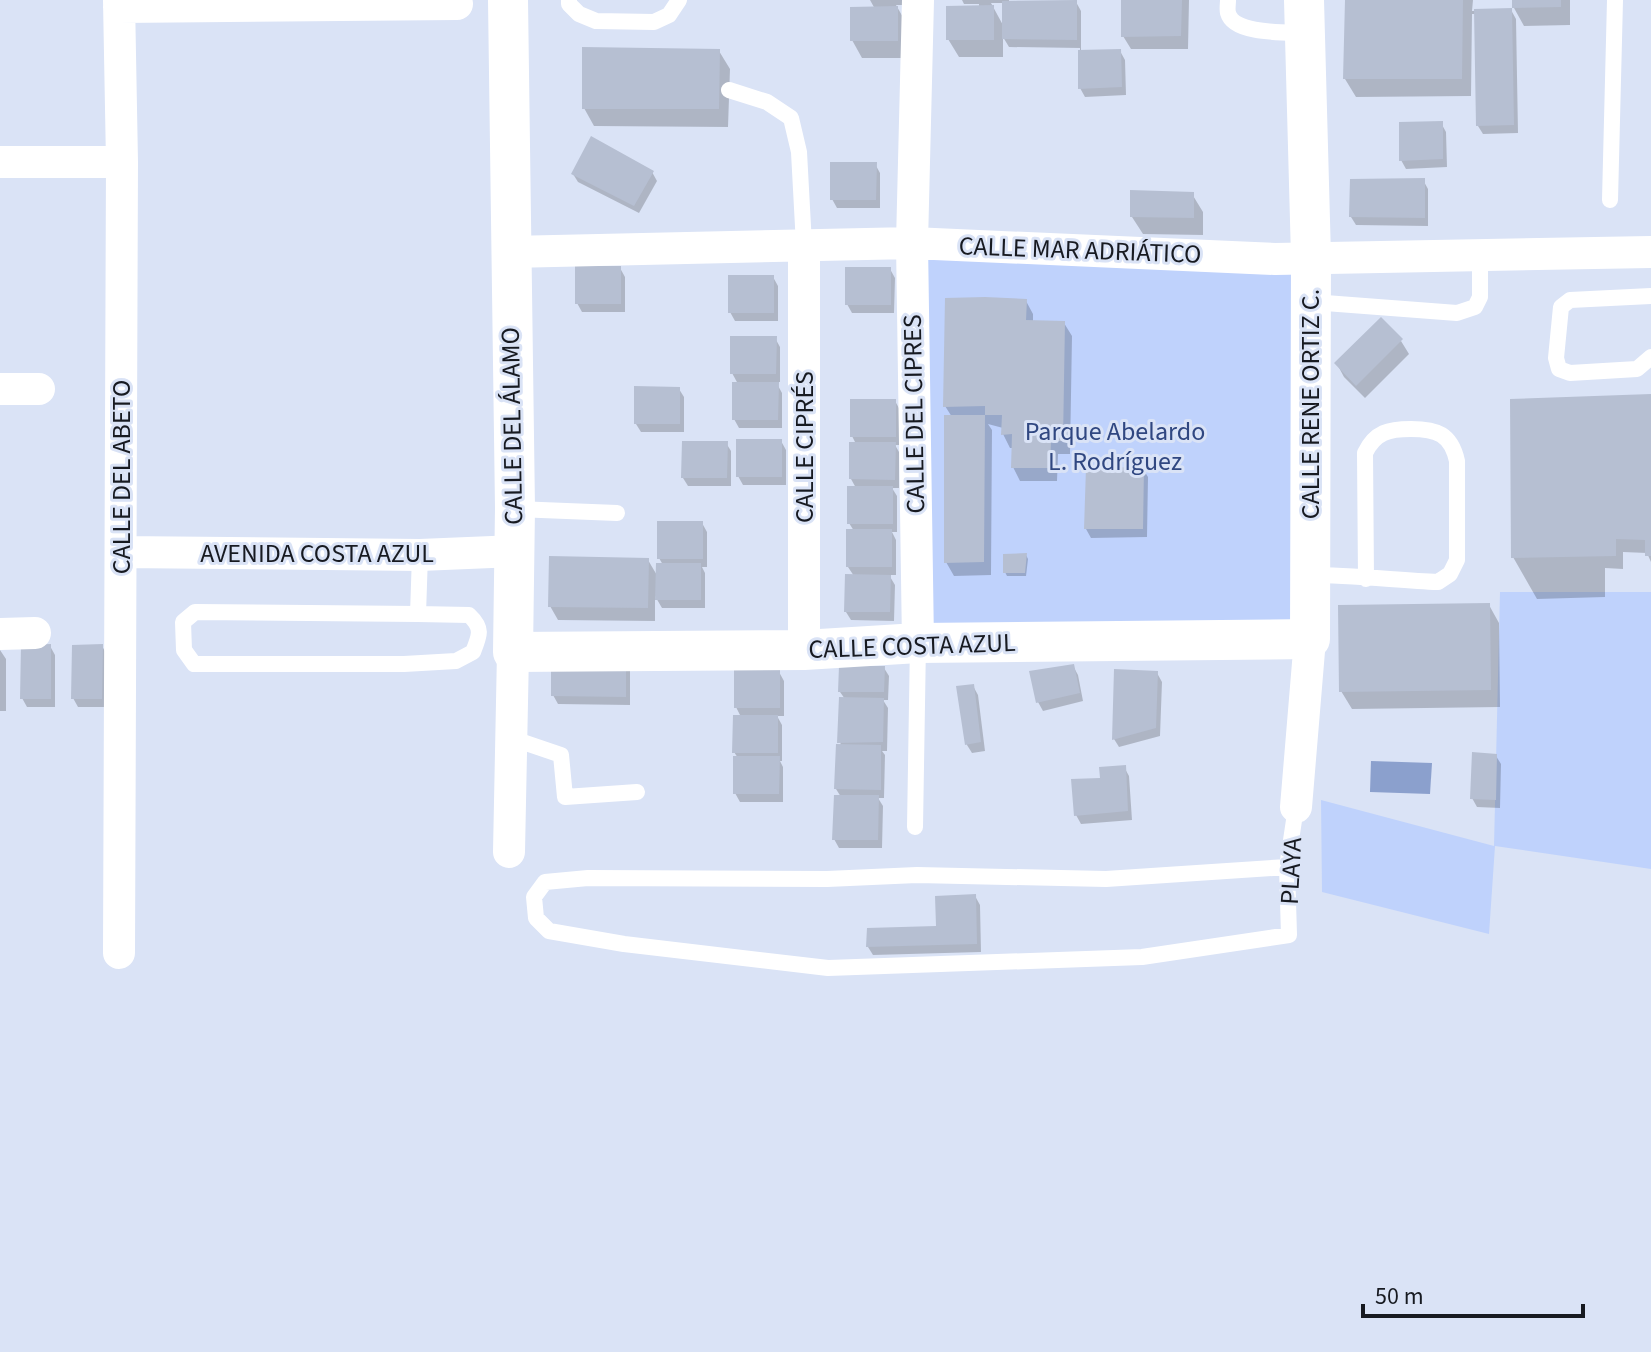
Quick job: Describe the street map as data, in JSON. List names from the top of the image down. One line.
{"streets":{"street":["CALLE MAR ADRIÁTICO","CALLE RENE ORTIZ C.","CALLE DEL CIPRES","CALLE DEL ÁLAMO","CALLE CIPRÉS","CALLE DEL ABETO","AVENIDA COSTA AZUL","CALLE COSTA AZUL"],"lane":["PLAYA"]},"crossings":[["CALLE MAR ADRIÁTICO","CALLE RENE ORTIZ C."],["CALLE MAR ADRIÁTICO","CALLE DEL CIPRES"],["CALLE MAR ADRIÁTICO","CALLE DEL ÁLAMO"],["CALLE MAR ADRIÁTICO","CALLE CIPRÉS"],["CALLE RENE ORTIZ C.","CALLE COSTA AZUL"],["CALLE RENE ORTIZ C.","PLAYA"],["CALLE DEL CIPRES","CALLE COSTA AZUL"],["CALLE DEL ÁLAMO","AVENIDA COSTA AZUL"],["CALLE DEL ÁLAMO","CALLE COSTA AZUL"],["CALLE CIPRÉS","CALLE COSTA AZUL"],["CALLE DEL ABETO","AVENIDA COSTA AZUL"]],"parks":["Parque Abelardo L. Rodríguez"],"scale_bar":"50 m"}
